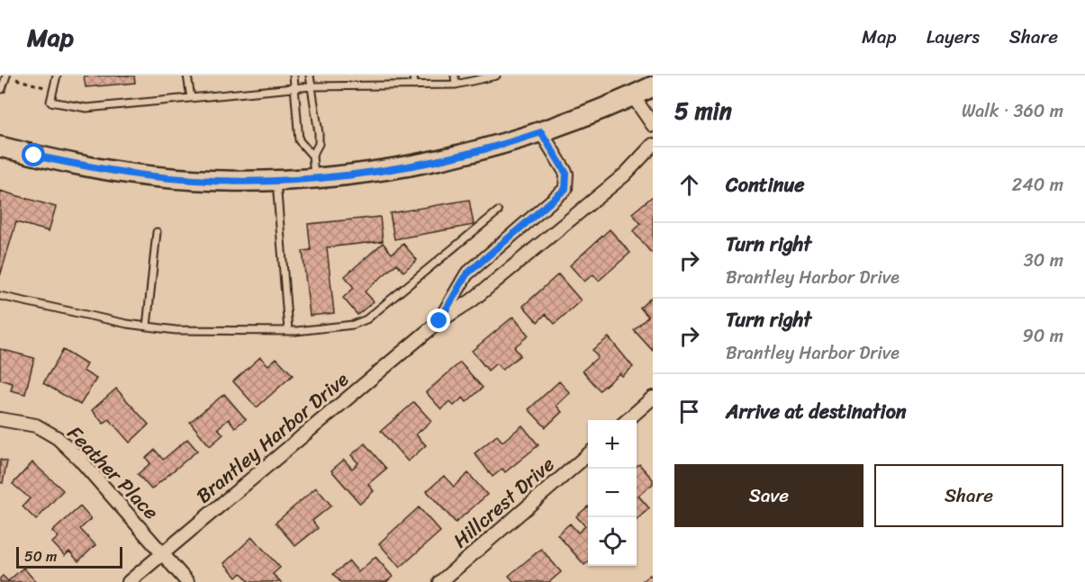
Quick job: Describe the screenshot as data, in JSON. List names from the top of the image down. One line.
{"streets":{"street":["Brantley Harbor Drive","Feather Place","Hillcrest Drive"]},"crossings":[["Brantley Harbor Drive","Feather Place"]],"scale_bar":"50 m","page":{"header":"Map","nav":["Map","Layers","Share"],"heading":["5 min","Walk · 360 m"],"list":[["Continue","240 m"],["Turn right","Brantley Harbor Drive","30 m"],["Turn right","Brantley Harbor Drive","90 m"],"Arrive at destination"],"map_buttons":["+","−"],"buttons":["Save","Share"],"scale":"50 m"}}
